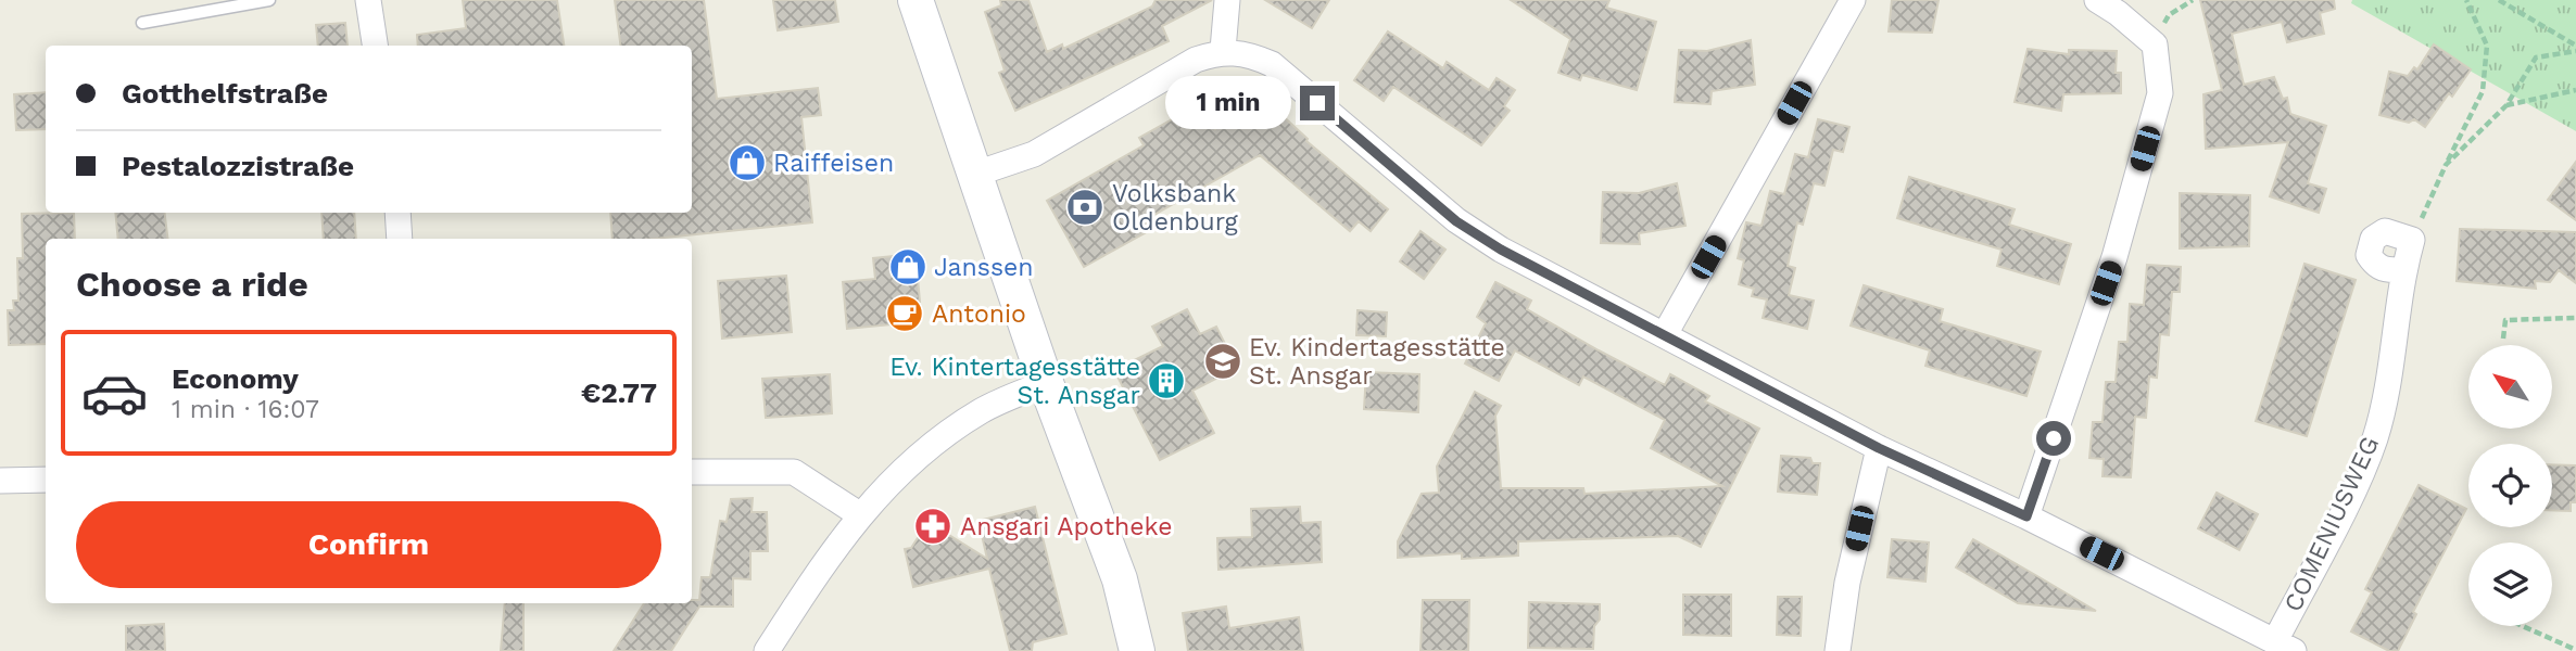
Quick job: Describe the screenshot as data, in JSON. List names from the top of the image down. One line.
{"streets":{"street":["COMENIUSWEG"]},"places":{"shop":["Raiffeisen","Janssen"],"bank":["Volksbank Oldenburg"],"cafe":["Antonio"],"school or university":["Ev. Kindertagesstätte St. Ansgar"],"building":["Ev. Kintertagesstätte St. Ansgar"],"pharmacy":["Ansgari Apotheke"]},"north":"top left","page":{"banner":["Gotthelfstraße","Pestalozzistraße"],"bubble":"1 min","heading":"Choose a ride","list":[{"name":"Economy","note":"1 min · 16:07","value":"€2.77"}],"buttons":"Confirm"}}
